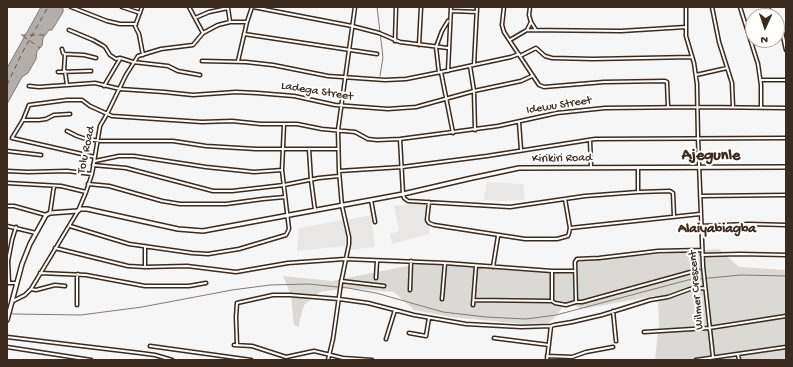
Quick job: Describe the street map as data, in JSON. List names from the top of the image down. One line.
{"streets":{"main road":["Kirikiri Road"],"street":["Ladega Street","Idewu Street","Tolu Road","Wilmer Crescent"]},"crossings":[["Ladega Street","Tolu Road"],["Idewu Street","Tolu Road"],["Idewu Street","Wilmer Crescent"],["Tolu Road","Kirikiri Road"],["Kirikiri Road","Wilmer Crescent"]],"districts":["Ajegunle","Alaiyabiagba"],"north":"bottom"}
